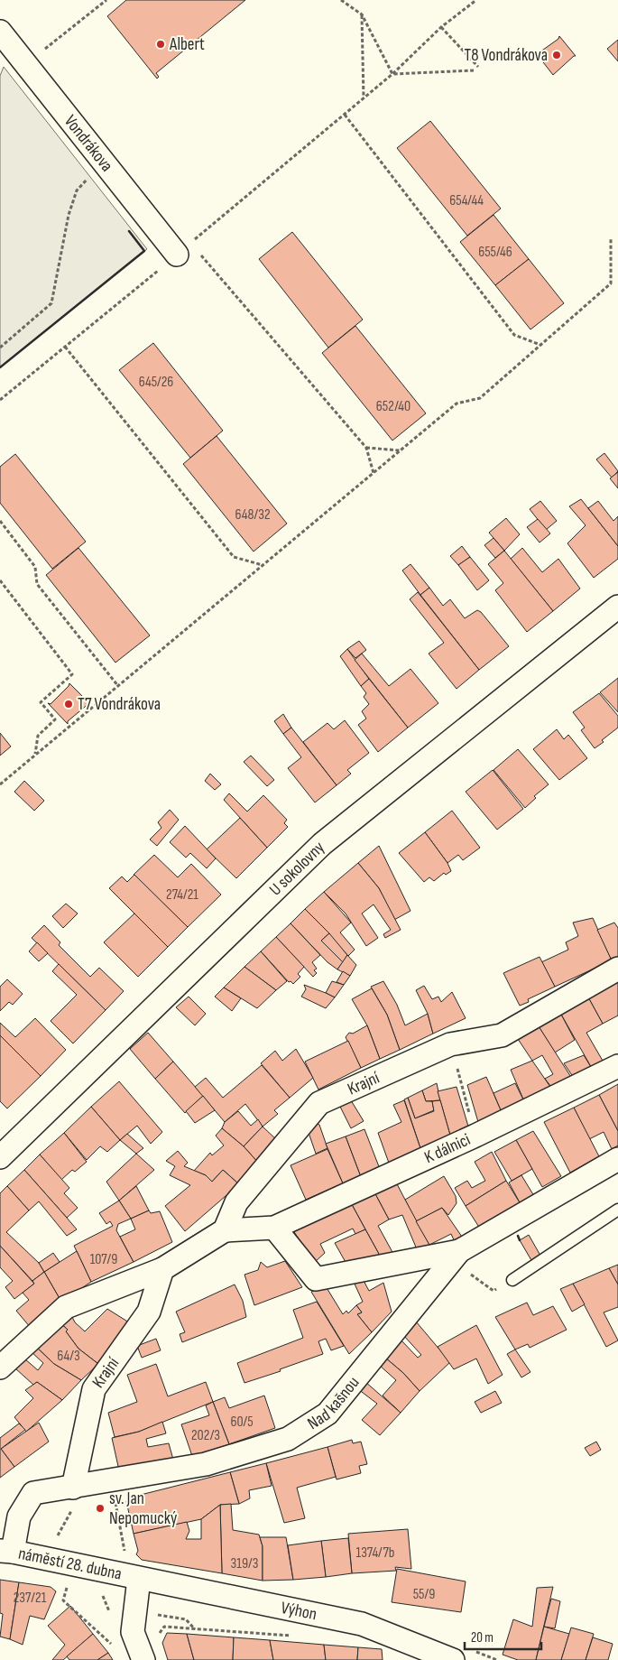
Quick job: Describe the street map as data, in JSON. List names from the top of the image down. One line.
{"streets":{"street":["Vondrákova","U sokolovny","Krajní","K dálnici","Nad kašnou","náměstí 28. dubna","Výhon"]},"crossings":[["Krajní","K dálnici"],["Krajní","Nad kašnou"],["Nad kašnou","náměstí 28. dubna"],["náměstí 28. dubna","Výhon"]],"places":["Albert","T8 Vondrákova","T7 Vondrákova","sv. Jan Nepomucký"],"house_numbers":["654/44","655/46","645/26","652/40","648/32","274/21","107/9","64/3","60/5","202/3","1374/7b","319/3","55/9","237/21"],"scale_bar":"20 m"}
